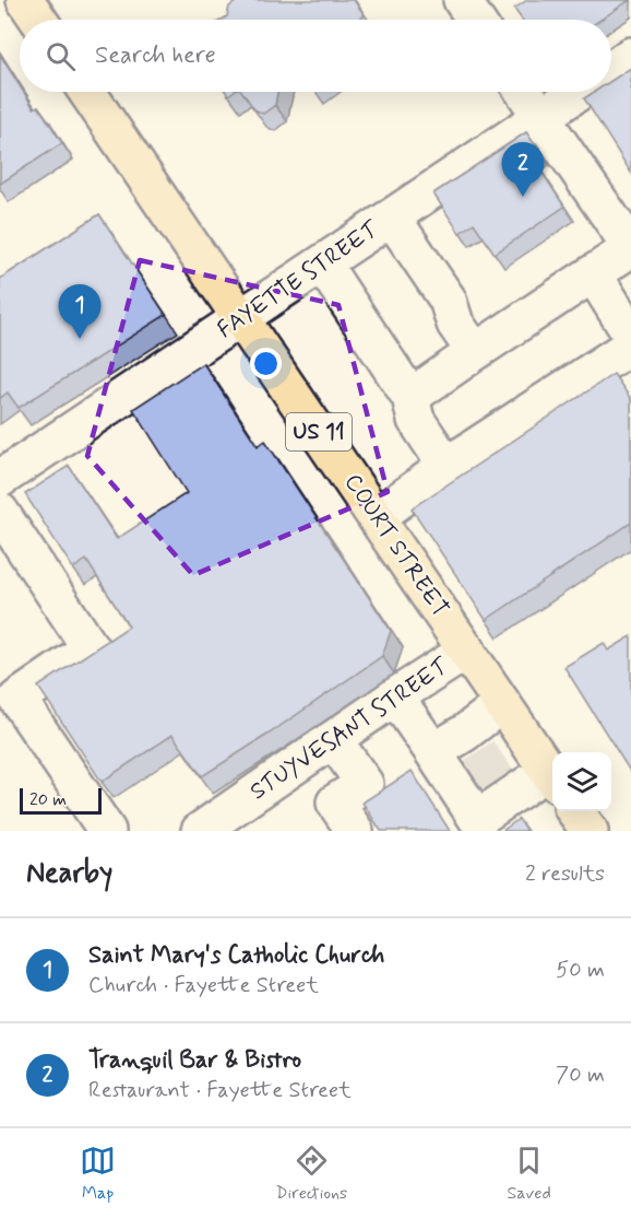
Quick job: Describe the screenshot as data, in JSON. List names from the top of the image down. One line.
{"streets":{"main road":["US 11","COURT STREET"],"street":["FAYETTE STREET","STUYVESANT STREET"]},"crossings":[["FAYETTE STREET","COURT STREET"],["COURT STREET","STUYVESANT STREET"]],"scale_bar":"20 m","page":{"search":"Search here","pins":["2","1"],"scale":"20 m","heading":["Nearby","2 results"],"list":[{"mark":"1","name":"Saint Mary's Catholic Church","note":"Church · Fayette Street","value":"50 m"},{"mark":"2","name":"Tranquil Bar & Bistro","note":"Restaurant · Fayette Street","value":"70 m"}],"nav":["Map","Directions","Saved"]}}
